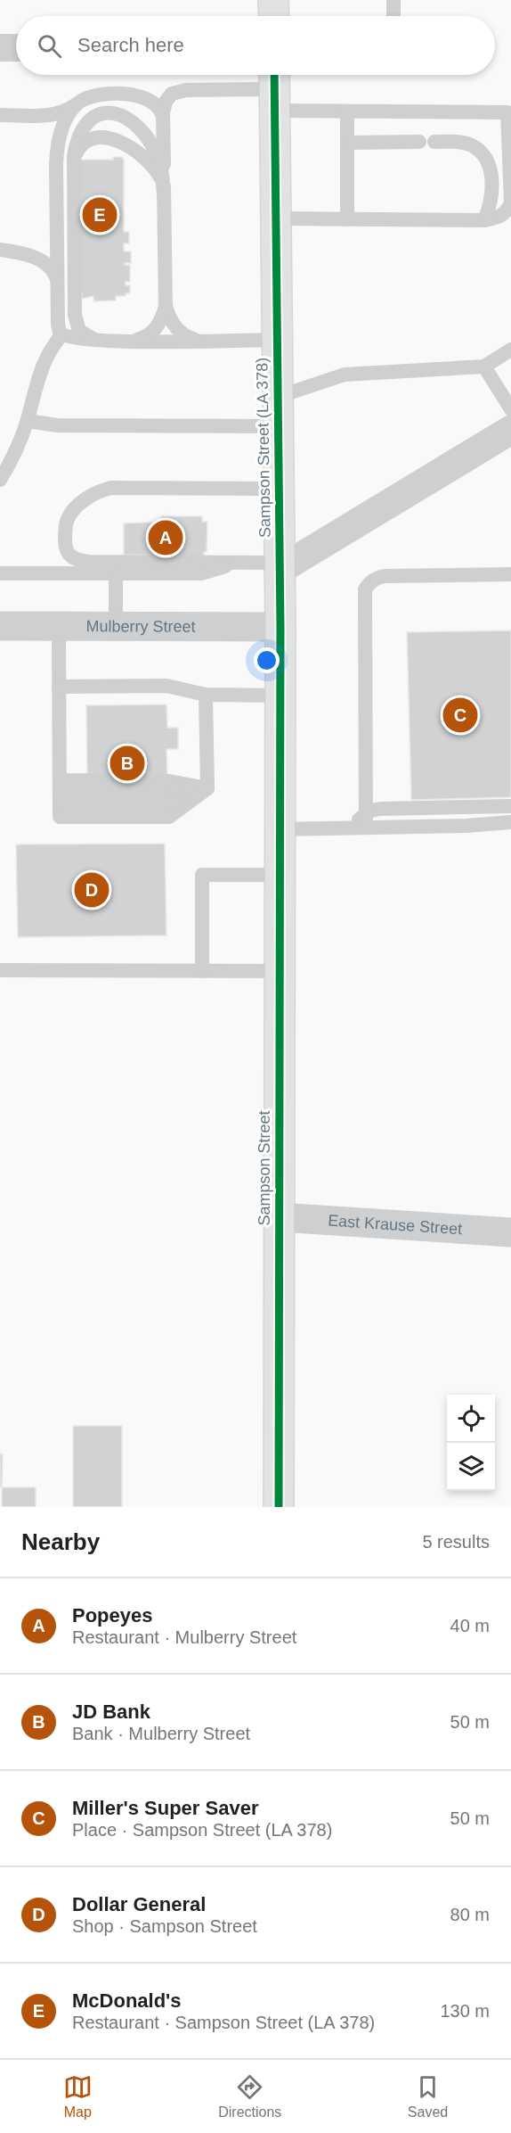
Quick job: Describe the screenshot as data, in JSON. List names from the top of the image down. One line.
{"streets":{"main road":["Sampson Street (LA 378)","Sampson Street"],"street":["Mulberry Street","East Krause Street"]},"crossings":[["Sampson Street (LA 378)","Mulberry Street"],["Sampson Street (LA 378)","Sampson Street"],["Sampson Street","East Krause Street"]],"page":{"search":"Search here","pins":["E","A","C","B","D"],"heading":["Nearby","5 results"],"list":[{"mark":"A","name":"Popeyes","note":"Restaurant · Mulberry Street","value":"40 m"},{"mark":"B","name":"JD Bank","note":"Bank · Mulberry Street","value":"50 m"},{"mark":"C","name":"Miller's Super Saver","note":"Place · Sampson Street (LA 378)","value":"50 m"},{"mark":"D","name":"Dollar General","note":"Shop · Sampson Street","value":"80 m"},{"mark":"E","name":"McDonald's","note":"Restaurant · Sampson Street (LA 378)","value":"130 m"}],"nav":["Map","Directions","Saved"]}}
